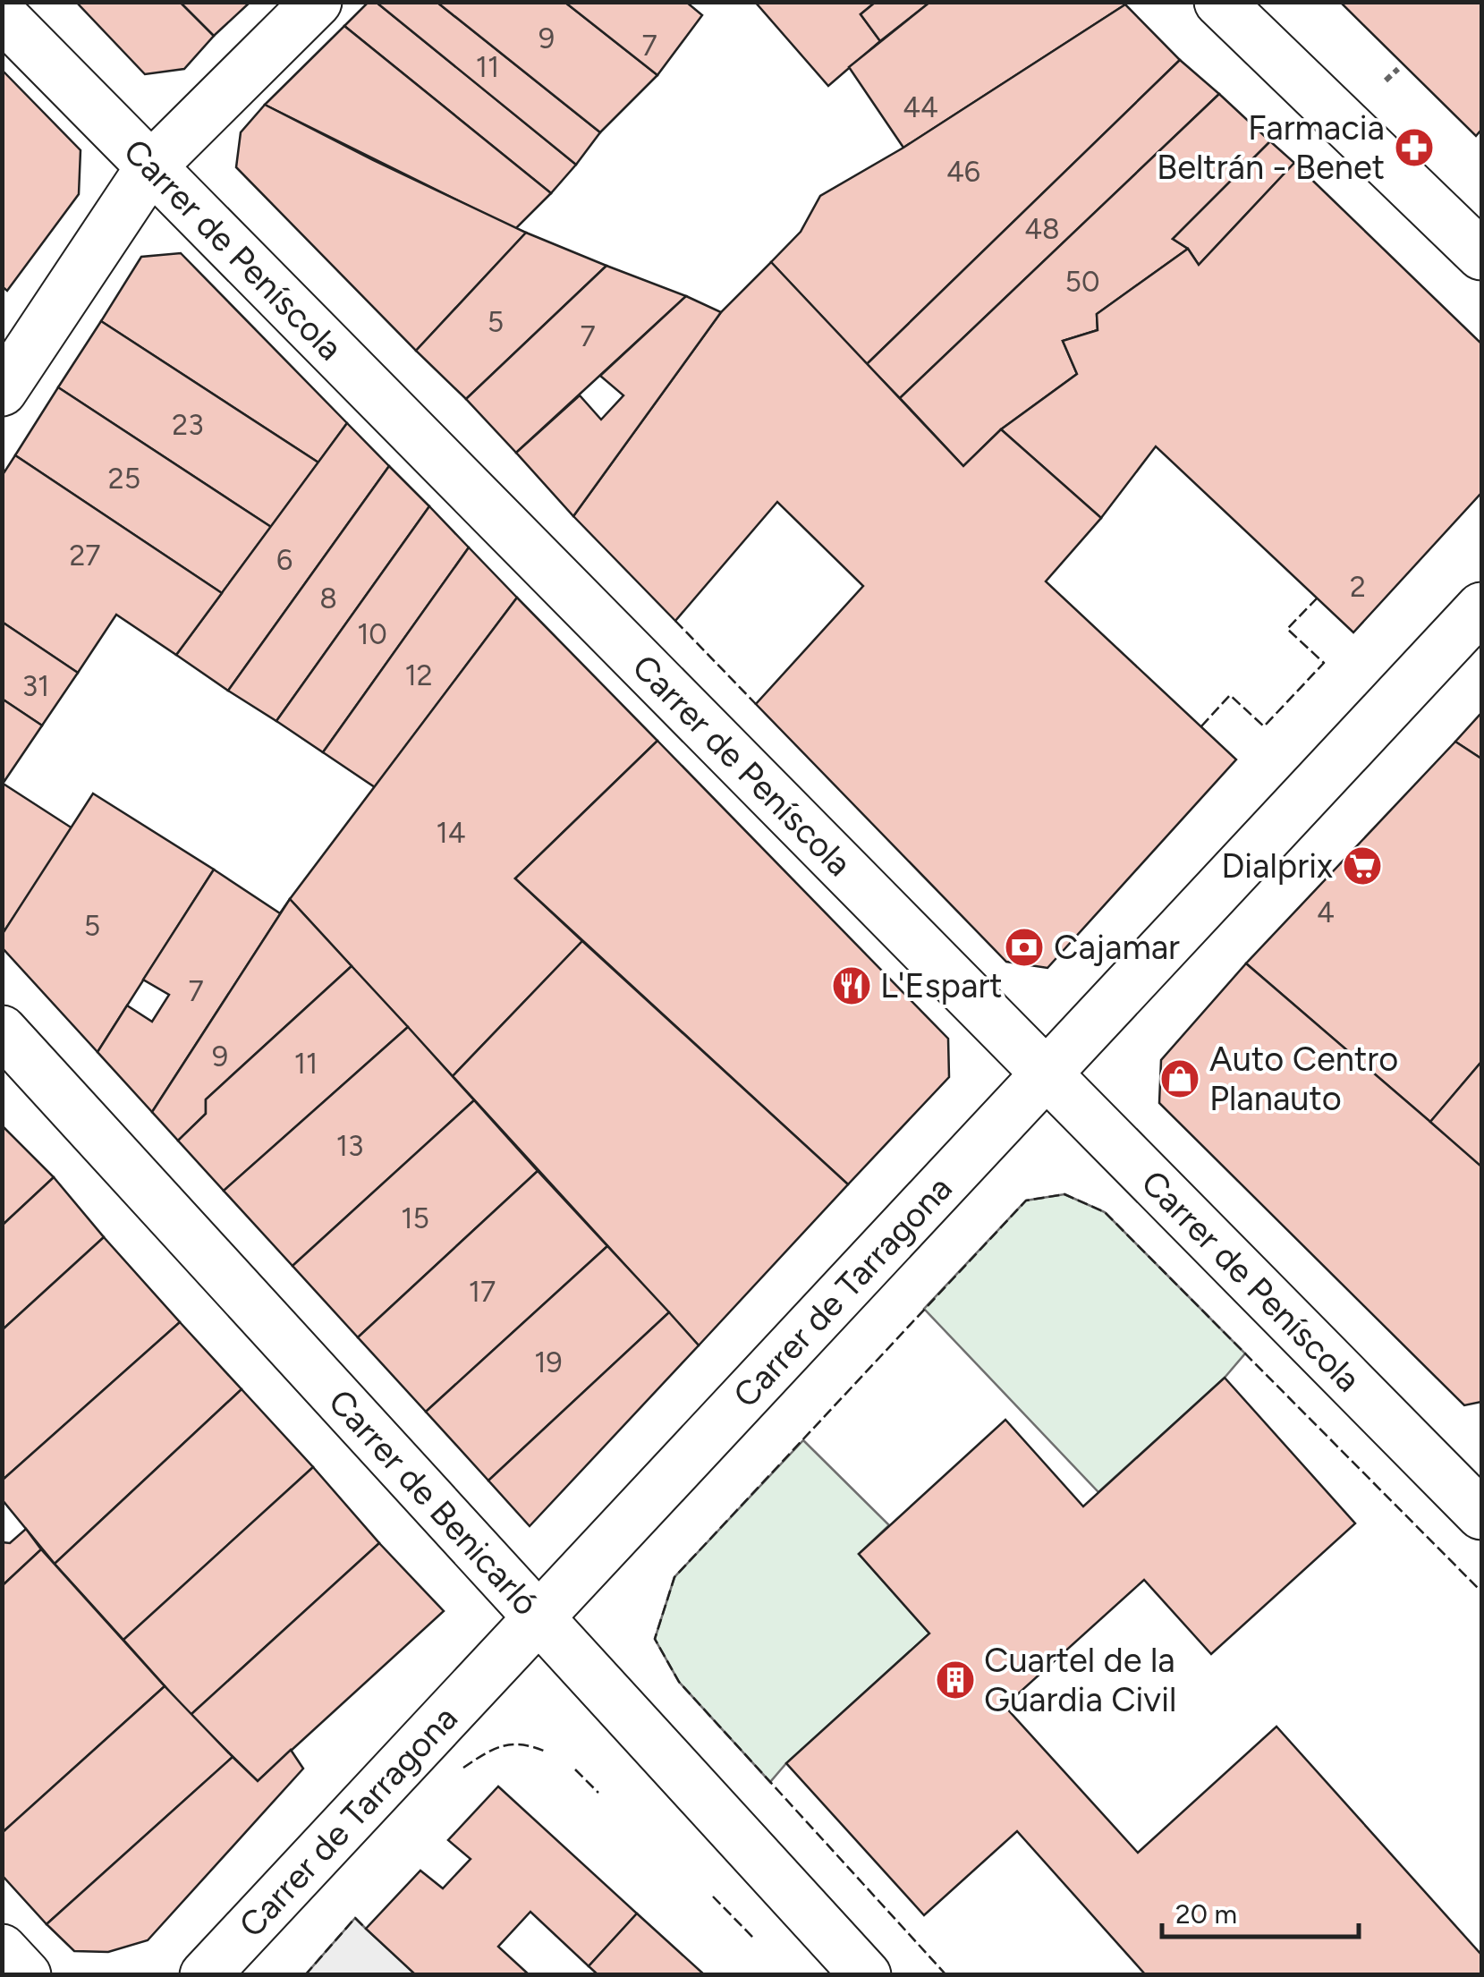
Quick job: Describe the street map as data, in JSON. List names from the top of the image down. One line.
{"streets":{"street":["Carrer de Peníscola","Carrer de Tarragona","Carrer de Benicarló"]},"crossings":[["Carrer de Peníscola","Carrer de Tarragona"],["Carrer de Tarragona","Carrer de Benicarló"]],"places":{"pharmacy":["Farmacia Beltrán - Benet"],"supermarket":["Dialprix"],"bank":["Cajamar"],"restaurant":["L'Espart"],"shop":["Auto Centro Planauto"],"building":["Cuartel de la Guardia Civil"]},"house_numbers":["9","7","11","44","46","48","50","5","7","23","25","27","6","2","8","10","12","31","14","4","5","7","9","11","13","15","17","19"],"scale_bar":"20 m"}
